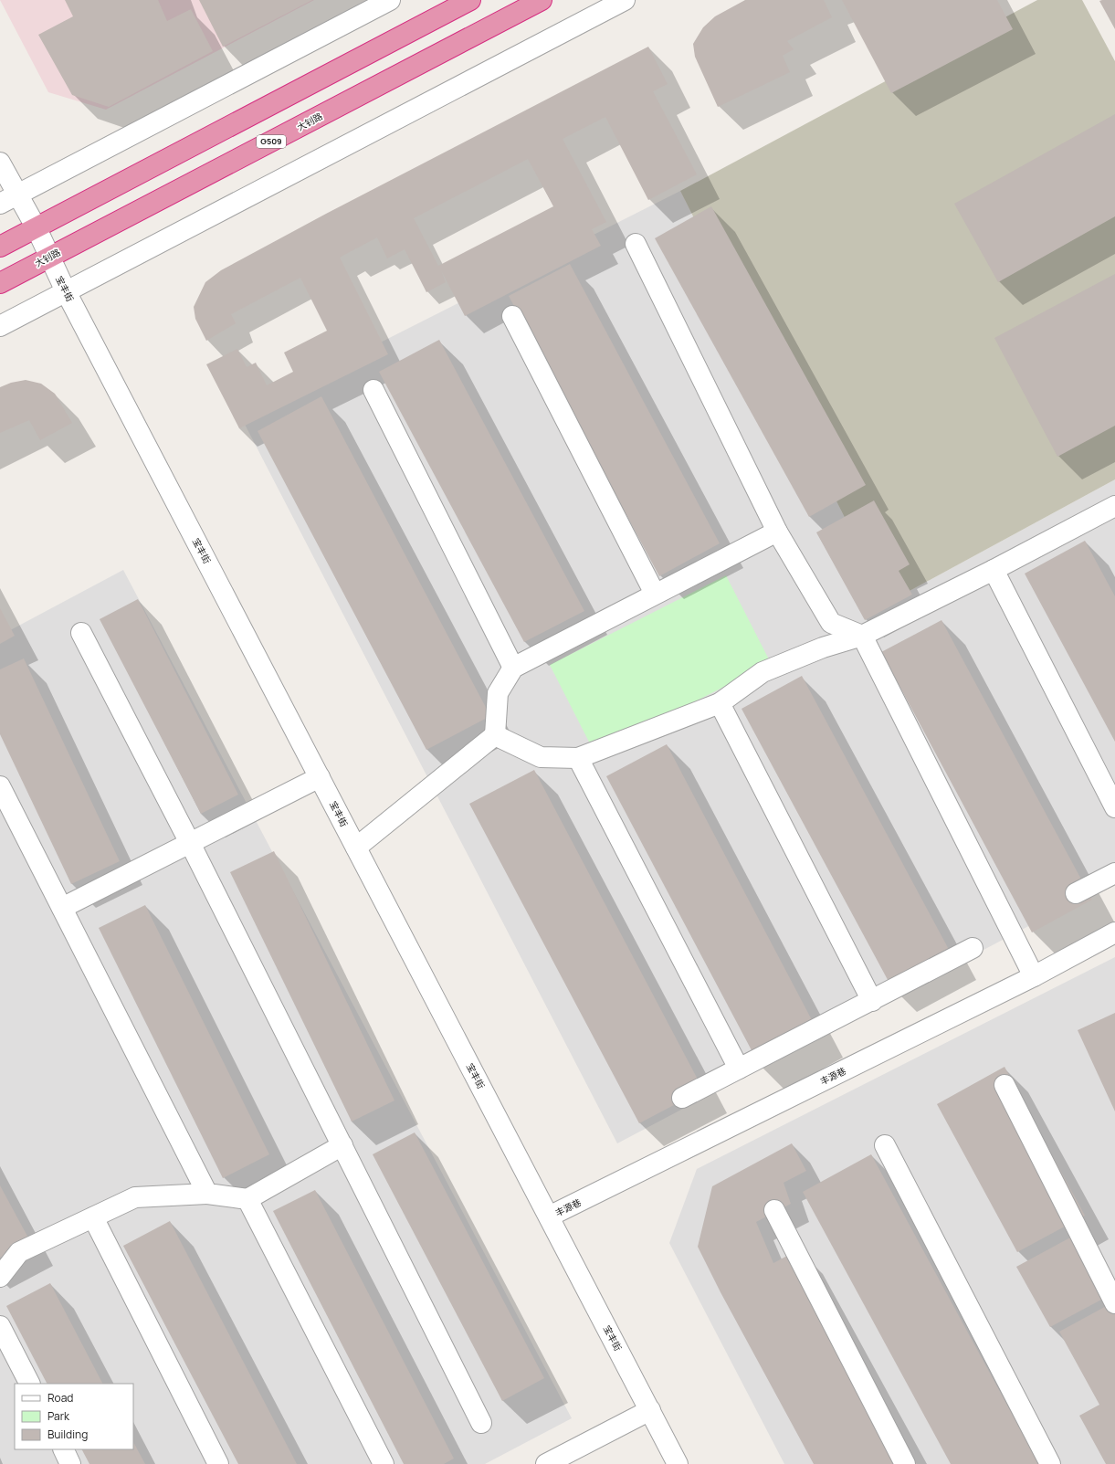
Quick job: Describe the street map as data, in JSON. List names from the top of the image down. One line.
{"streets":{"highway":["大钊路","G509"],"street":["宝丰街","丰源巷"]},"crossings":[["大钊路","宝丰街"],["宝丰街","丰源巷"]],"legend":["Road","Park","Building"]}
